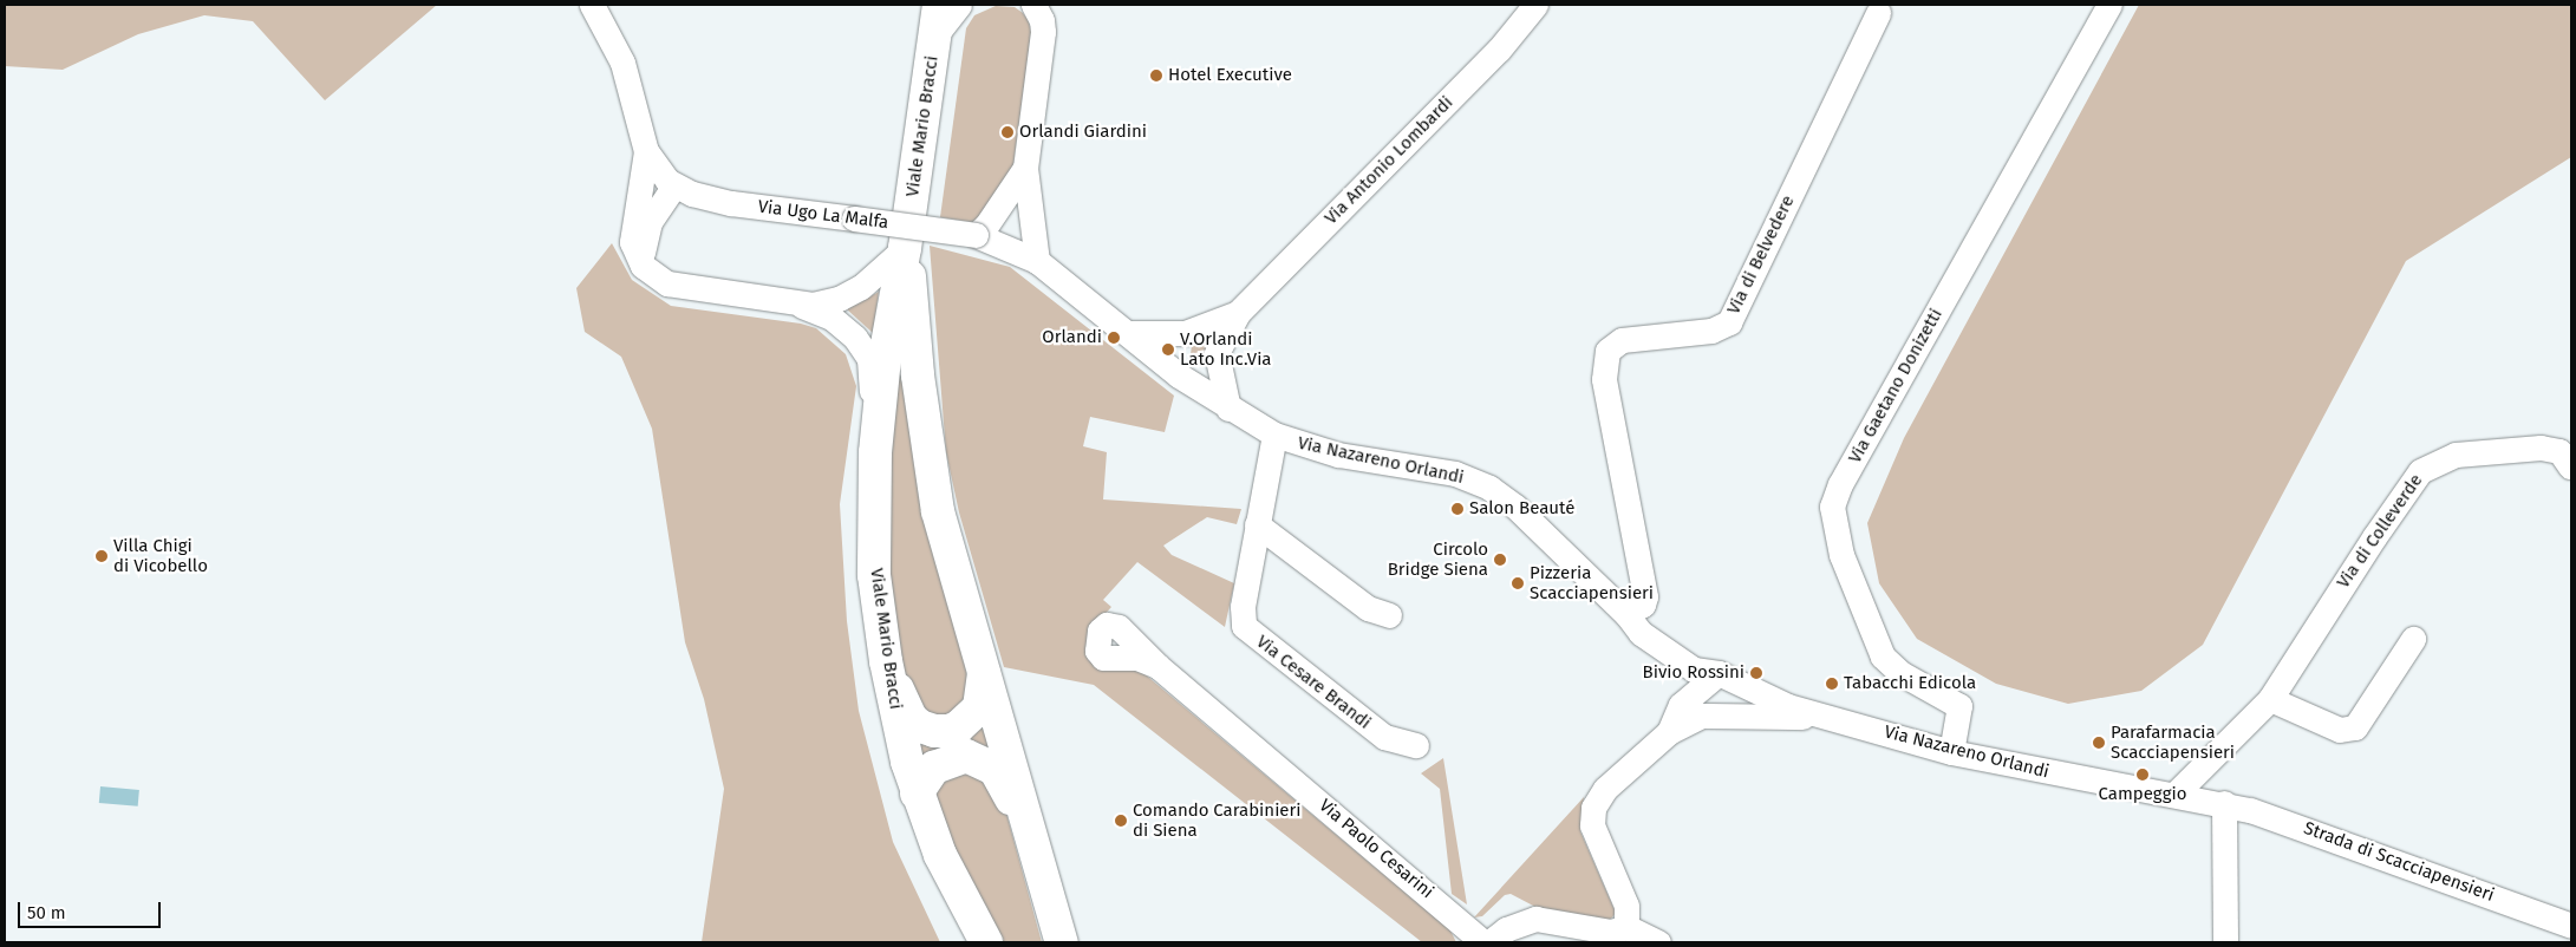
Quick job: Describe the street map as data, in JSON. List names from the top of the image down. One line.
{"streets":{"main road":["Viale Mario Bracci"],"street":["Via Antonio Lombardi","Via Ugo La Malfa","Via di Belvedere","Via Gaetano Donizetti","Via Nazareno Orlandi","Via di Colleverde","Via Cesare Brandi","Via Paolo Cesarini","Strada di Scacciapensieri"]},"crossings":[["Viale Mario Bracci","Via Ugo La Malfa"],["Via Antonio Lombardi","Via Nazareno Orlandi"],["Via Ugo La Malfa","Via Nazareno Orlandi"],["Via di Belvedere","Via Nazareno Orlandi"],["Via Gaetano Donizetti","Via Nazareno Orlandi"],["Via Nazareno Orlandi","Via di Colleverde"],["Via Nazareno Orlandi","Via Cesare Brandi"],["Via Nazareno Orlandi","Strada di Scacciapensieri"]],"places":["Hotel Executive","Orlandi Giardini","Orlandi","V.Orlandi Lato Inc.Via","Salon Beauté","Villa Chigi di Vicobello","Circolo Bridge Siena","Pizzeria Scacciapensieri","Bivio Rossini","Tabacchi Edicola","Parafarmacia Scacciapensieri","Campeggio","Comando Carabinieri di Siena"],"scale_bar":"50 m"}
